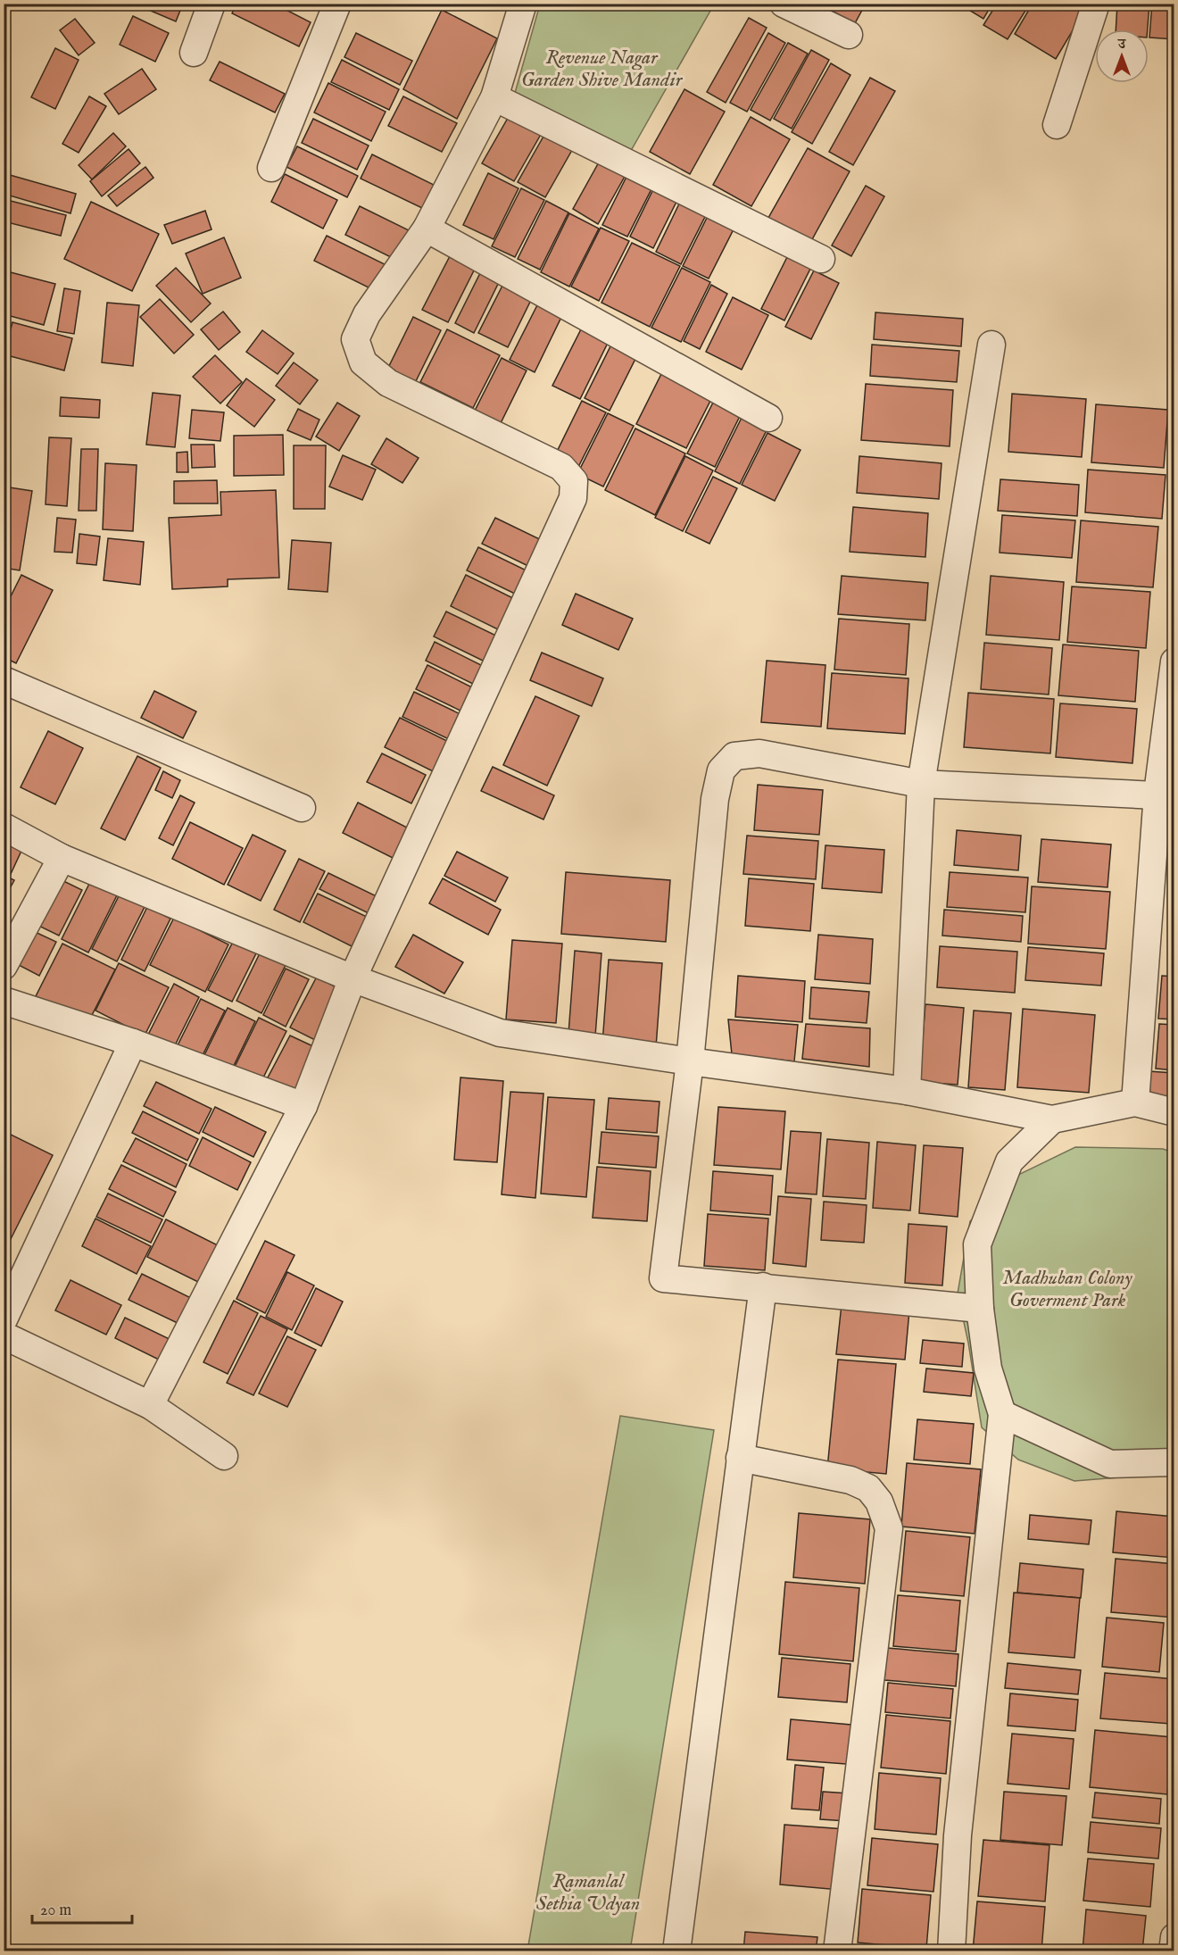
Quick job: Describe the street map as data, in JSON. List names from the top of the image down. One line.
{"parks":["Revenue Nagar Garden Shive Mandir","Madhuban Colony Goverment Park","Ramanlal Sethia Udyan"],"scale_bar":"20 m","north":"top"}
